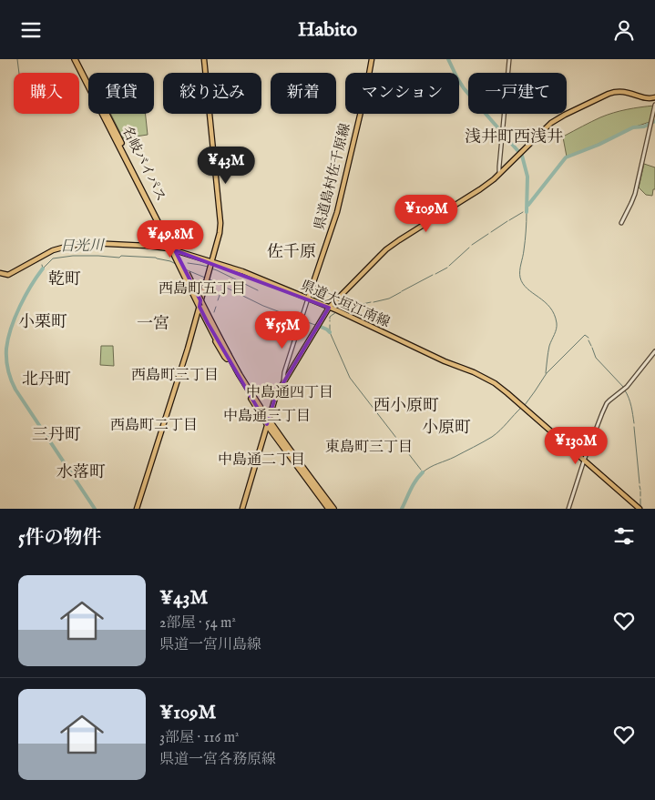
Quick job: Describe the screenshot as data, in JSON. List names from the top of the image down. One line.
{"streets":{"highway":["名岐バイパス"],"main road":["県道島村佐千原線","県道大垣江南線"]},"crossings":[["県道島村佐千原線","県道大垣江南線"]],"districts":["浅井町西浅井","佐千原","乾町","西島町五丁目","小栗町","一宮","西島町三丁目","北丹町","中島通四丁目","西小原町","中島通三丁目","西島町二丁目","小原町","三丹町","東島町三丁目","中島通二丁目","水落町"],"water":["日光川"],"page":{"header":"Habito","chip":["購入","賃貸","絞り込み","新着","マンション","一戸建て"],"price":["¥43M","¥109M","¥49.8M","¥55M","¥130M"],"heading":"5件の物件","list":[{"name":"¥43M","note":"2部屋 · 54 m² · 県道一宮川島線"},{"name":"¥109M","note":"3部屋 · 116 m² · 県道一宮各務原線"}]}}
